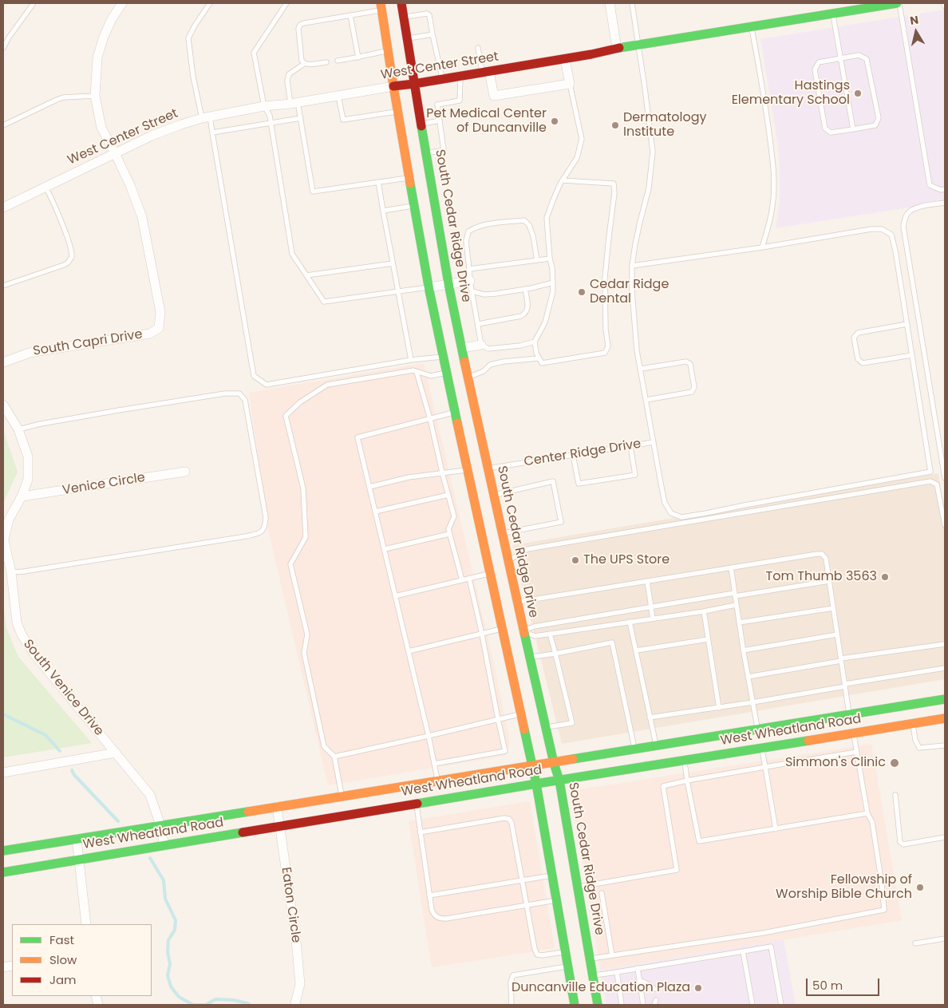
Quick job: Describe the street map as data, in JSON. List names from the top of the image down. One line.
{"streets":{"main road":["West Center Street","South Cedar Ridge Drive","West Wheatland Road"],"street":["South Capri Drive","Venice Circle","South Venice Drive","Eaton Circle"],"lane":["Center Ridge Drive"]},"crossings":[["West Center Street","South Cedar Ridge Drive"],["West Center Street","South Capri Drive"],["South Cedar Ridge Drive","Center Ridge Drive"],["South Cedar Ridge Drive","West Wheatland Road"],["Venice Circle","South Venice Drive"],["South Venice Drive","West Wheatland Road"],["West Wheatland Road","Eaton Circle"]],"places":["Hastings Elementary School","Pet Medical Center of Duncanville","Dermatology Institute","Cedar Ridge Dental","The UPS Store","Tom Thumb 3563","Simmon's Clinic","Fellowship of Worship Bible Church","Duncanville Education Plaza"],"legend":["Fast","Slow","Jam"],"scale_bar":"50 m","north":"top"}
